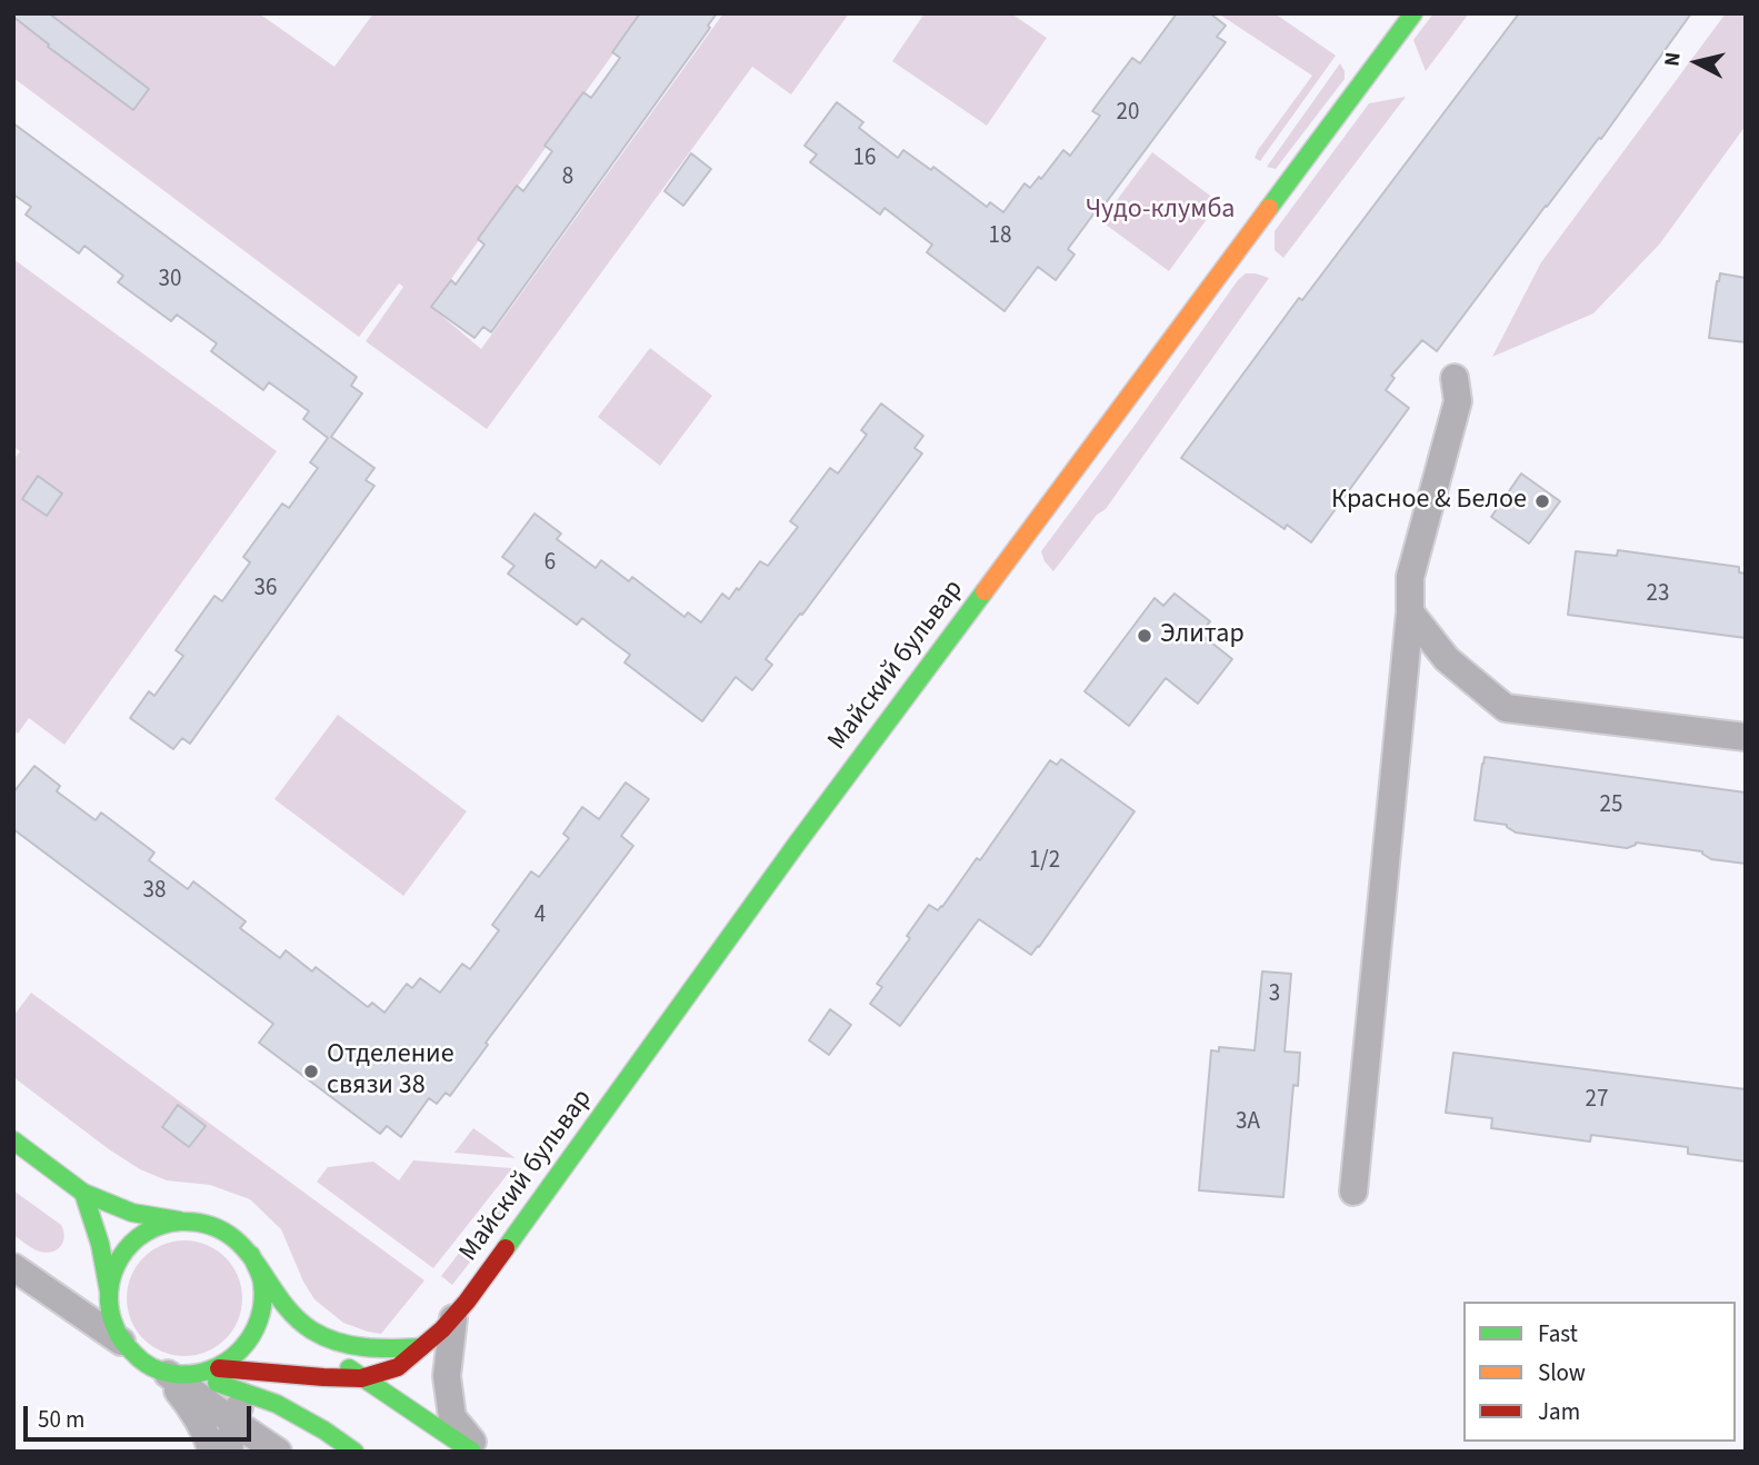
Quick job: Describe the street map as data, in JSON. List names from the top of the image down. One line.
{"streets":{"main road":["Майский бульвар"]},"parks":["Чудо-клумба"],"places":["Красное & Белое","Элитар","Отделение связи 38"],"house_numbers":["20","16","8","18","30","6","36","23","25","1/2","38","4","3","27","3А"],"legend":["Fast","Slow","Jam"],"scale_bar":"50 m","north":"left"}
